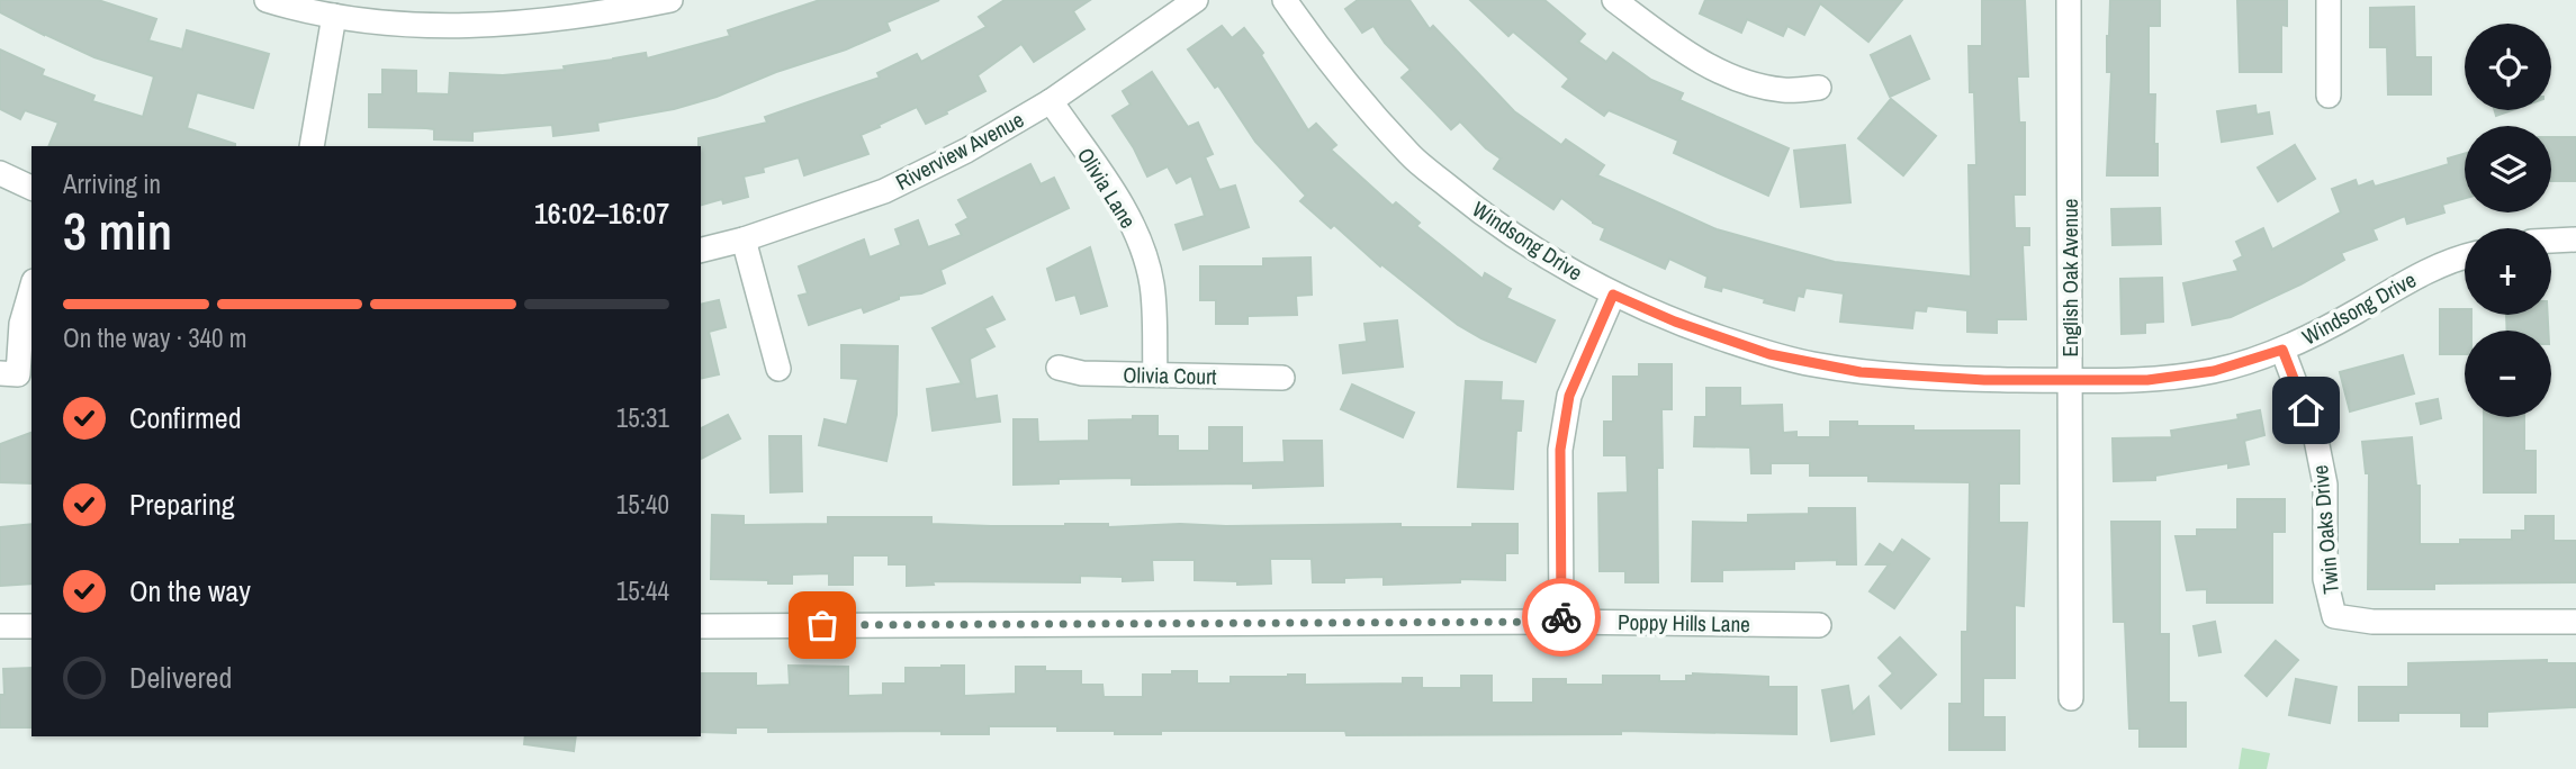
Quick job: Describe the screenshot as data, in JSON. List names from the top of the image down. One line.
{"streets":{"street":["Riverview Avenue","Olivia Lane","Windsong Drive","English Oak Avenue","Olivia Court","Twin Oaks Drive","Poppy Hills Lane"]},"crossings":[["Riverview Avenue","Olivia Lane"],["Olivia Lane","Olivia Court"],["Windsong Drive","English Oak Avenue"],["Windsong Drive","Twin Oaks Drive"]],"page":{"map_buttons":["+","−"],"heading":["3 min","Arriving in","16:02–16:07"],"bar":"On the way · 340 m","list":[["Confirmed","15:31"],["Preparing","15:40"],["On the way","15:44"],"Delivered"]}}
